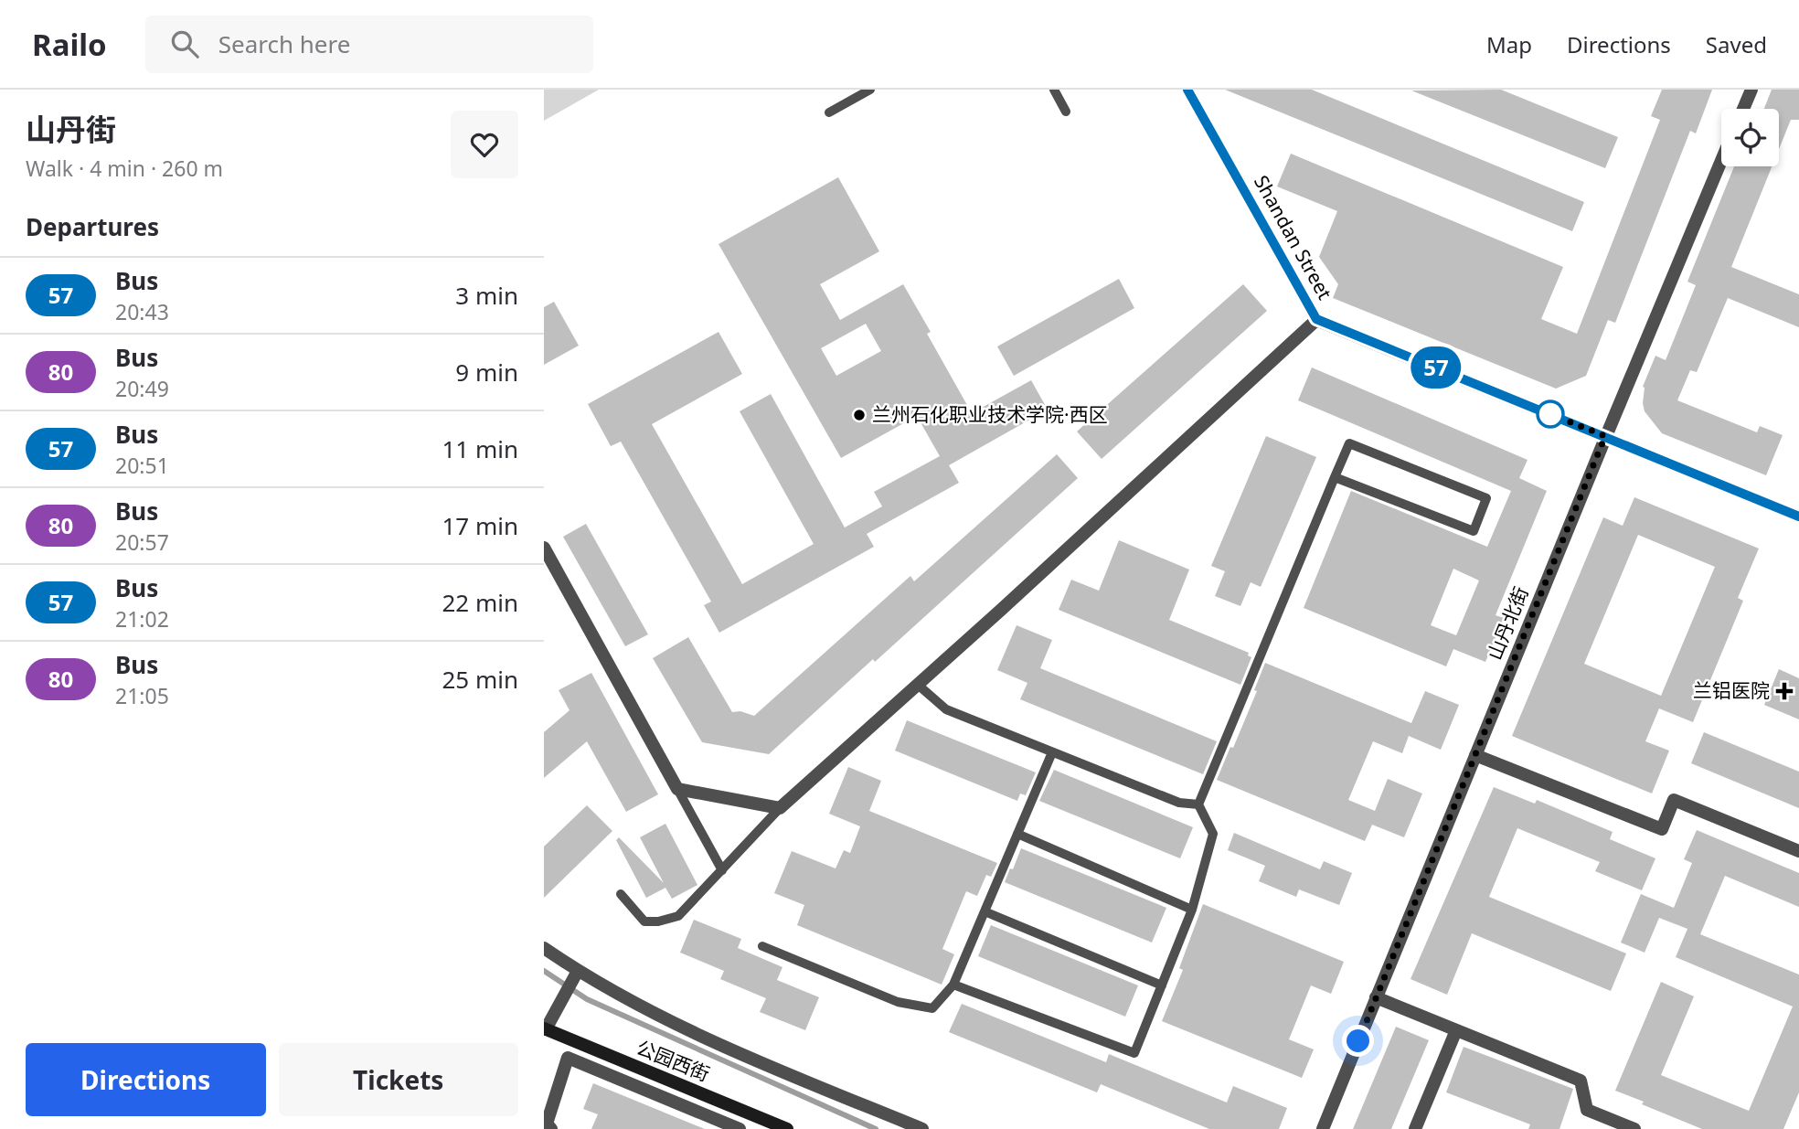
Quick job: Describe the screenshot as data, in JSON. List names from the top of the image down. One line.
{"streets":{"street":["Shandan Street","山丹北街","公园西街"]},"crossings":[["Shandan Street","山丹北街"]],"places":{"other":["兰州石化职业技术学院·西区"],"health":["兰铝医院"]},"lines":["bus line 57"],"page":{"header":"Railo","search":"Search here","nav":["Map","Directions","Saved"],"heading":[["山丹街","Walk · 4 min · 260 m"],"Departures"],"on_map":"57","list":[{"mark":"57","name":"Bus","note":"20:43","value":"3 min"},{"mark":"80","name":"Bus","note":"20:49","value":"9 min"},{"mark":"57","name":"Bus","note":"20:51","value":"11 min"},{"mark":"80","name":"Bus","note":"20:57","value":"17 min"},{"mark":"57","name":"Bus","note":"21:02","value":"22 min"},{"mark":"80","name":"Bus","note":"21:05","value":"25 min"}],"buttons":["Directions","Tickets"]}}
